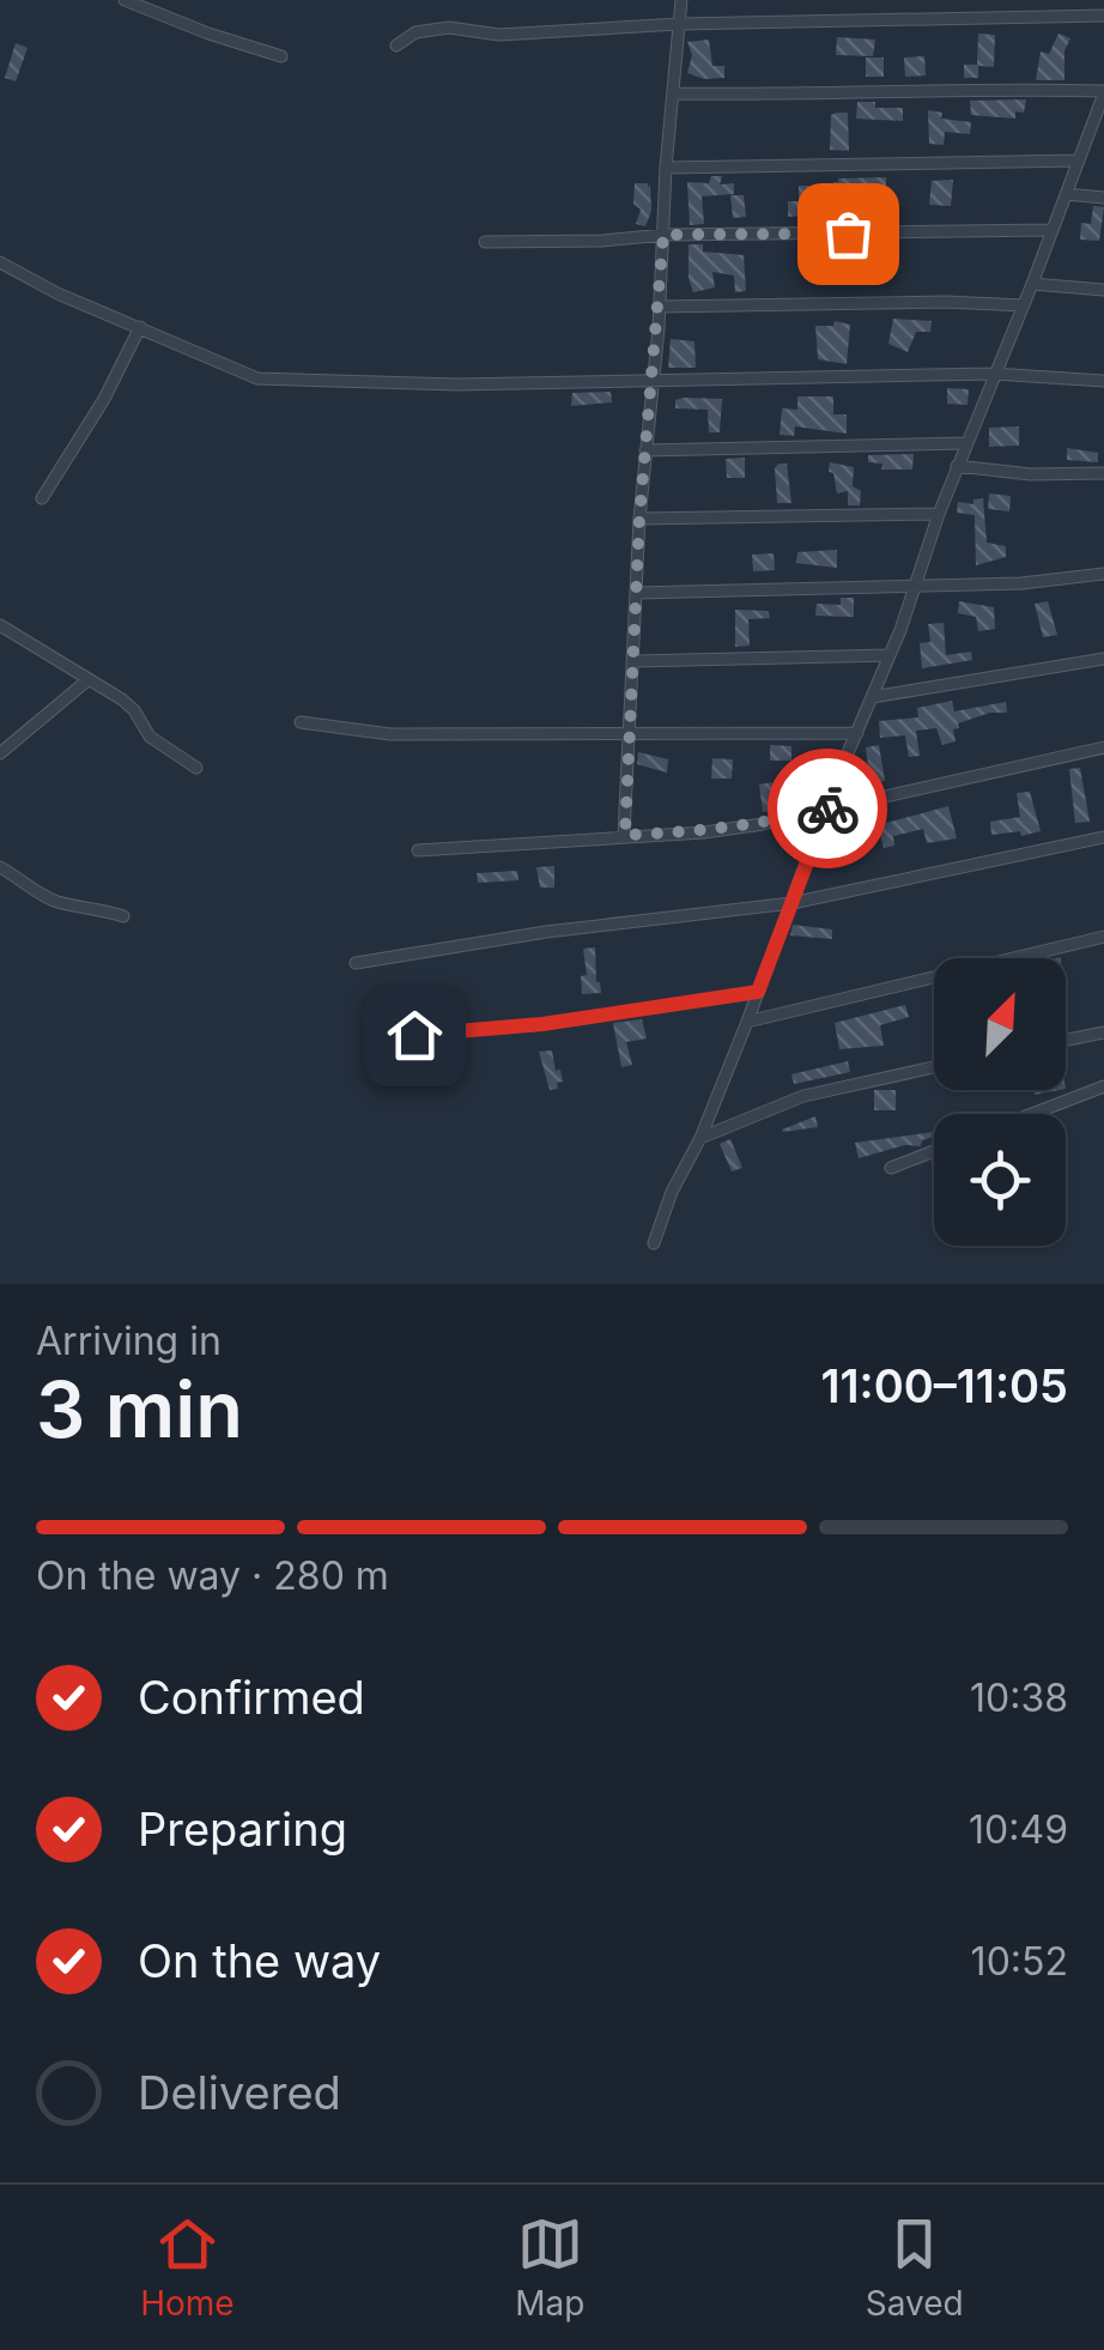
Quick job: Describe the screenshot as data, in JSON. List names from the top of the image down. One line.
{"north":"top right","page":{"heading":["3 min","Arriving in","11:00–11:05"],"bar":"On the way · 280 m","list":[["Confirmed","10:38"],["Preparing","10:49"],["On the way","10:52"],"Delivered"],"tabs":["Home","Map","Saved"]}}
